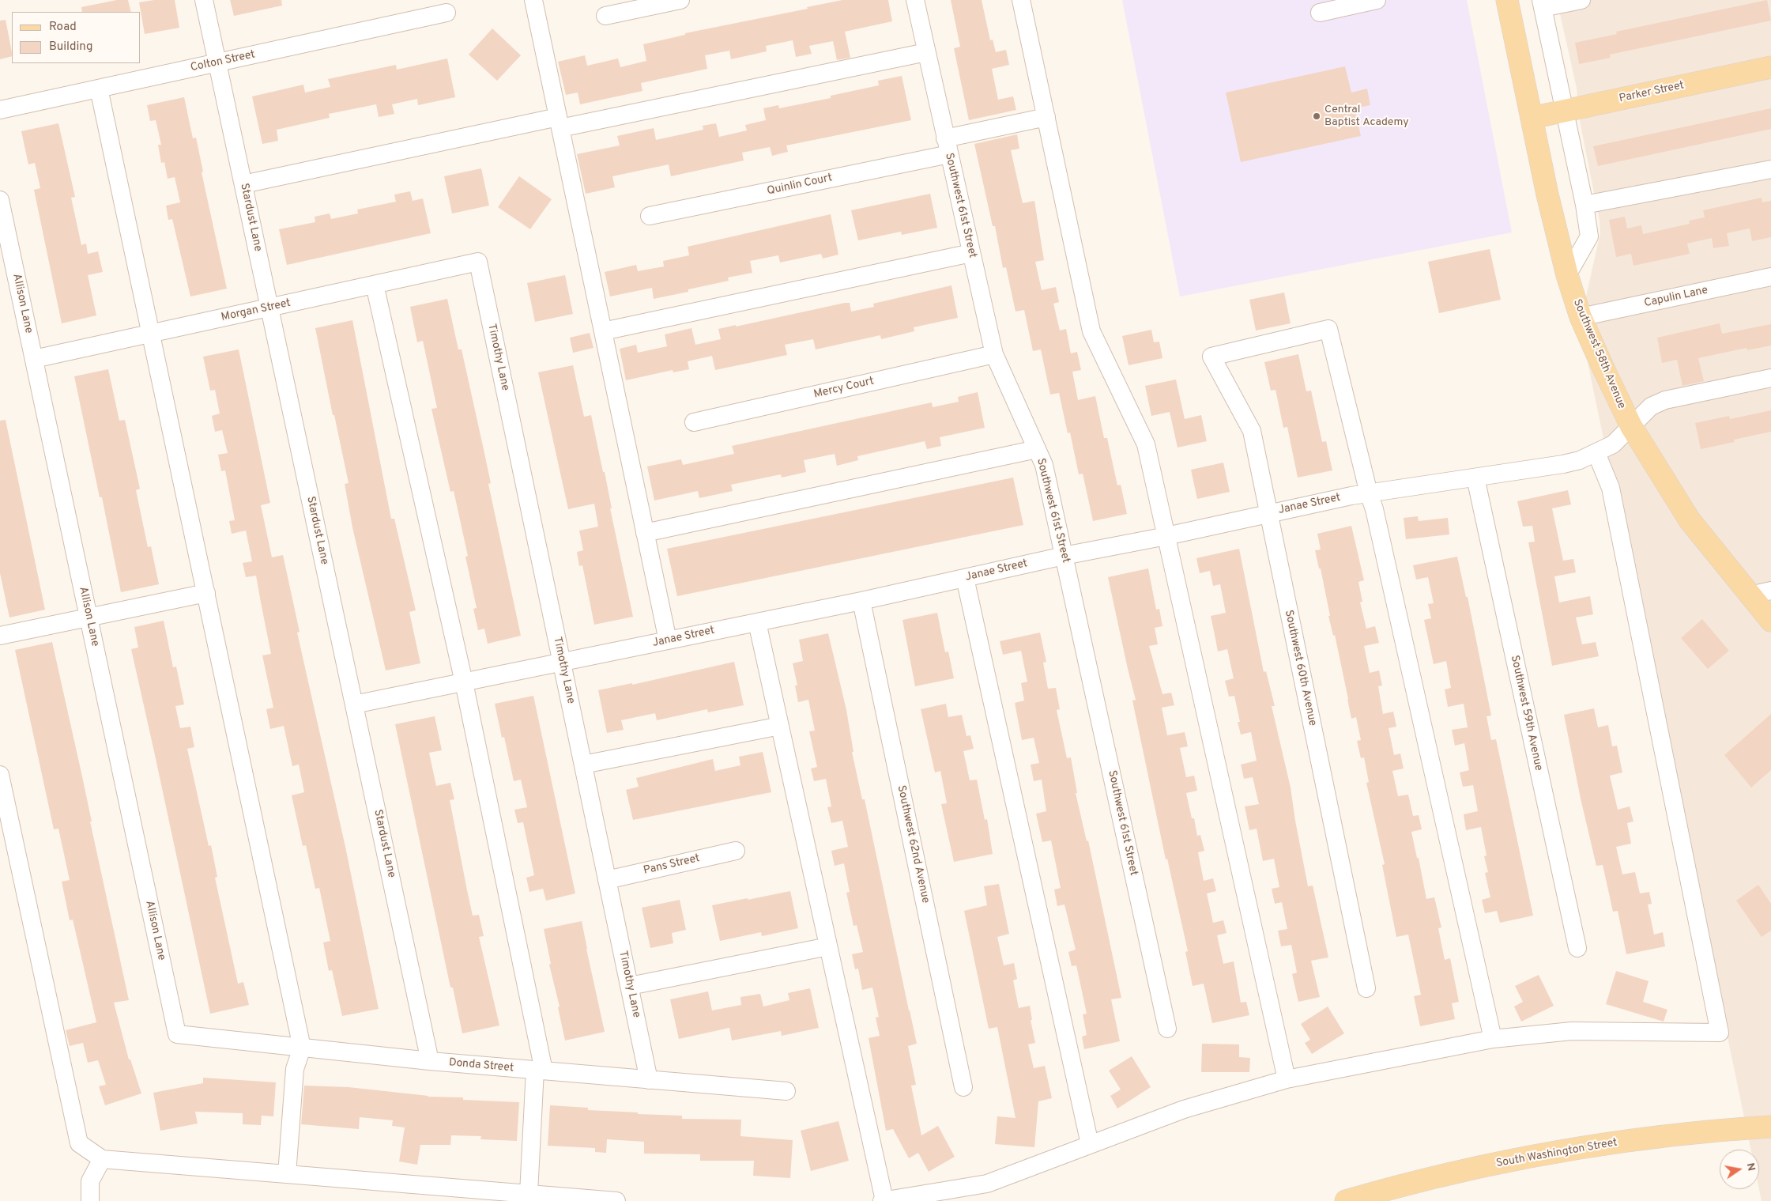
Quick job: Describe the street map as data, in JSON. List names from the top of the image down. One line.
{"streets":{"main road":["Parker Street","Southwest 58th Avenue","South Washington Street"],"street":["Colton Street","Quinlin Court","Southwest 61st Street","Stardust Lane","Capulin Lane","Allison Lane","Morgan Street","Timothy Lane","Mercy Court","Janae Street","Southwest 60th Avenue","Southwest 59th Avenue","Southwest 62nd Avenue","Pans Street","Donda Street"]},"crossings":[["Colton Street","Stardust Lane"],["Parker Street","Southwest 58th Avenue"],["Quinlin Court","Southwest 61st Street"],["Southwest 61st Street","Mercy Court"],["Southwest 61st Street","Janae Street"],["Stardust Lane","Morgan Street"],["Stardust Lane","Janae Street"],["Stardust Lane","Donda Street"],["Capulin Lane","Southwest 58th Avenue"],["Allison Lane","Morgan Street"],["Allison Lane","Donda Street"],["Morgan Street","Timothy Lane"],["Southwest 58th Avenue","Janae Street"],["Timothy Lane","Janae Street"],["Timothy Lane","Pans Street"],["Timothy Lane","Donda Street"],["Janae Street","Southwest 60th Avenue"],["Janae Street","Southwest 59th Avenue"],["Janae Street","Southwest 62nd Avenue"]],"places":["Central Baptist Academy"],"legend":["Road","Building"],"north":"right"}
